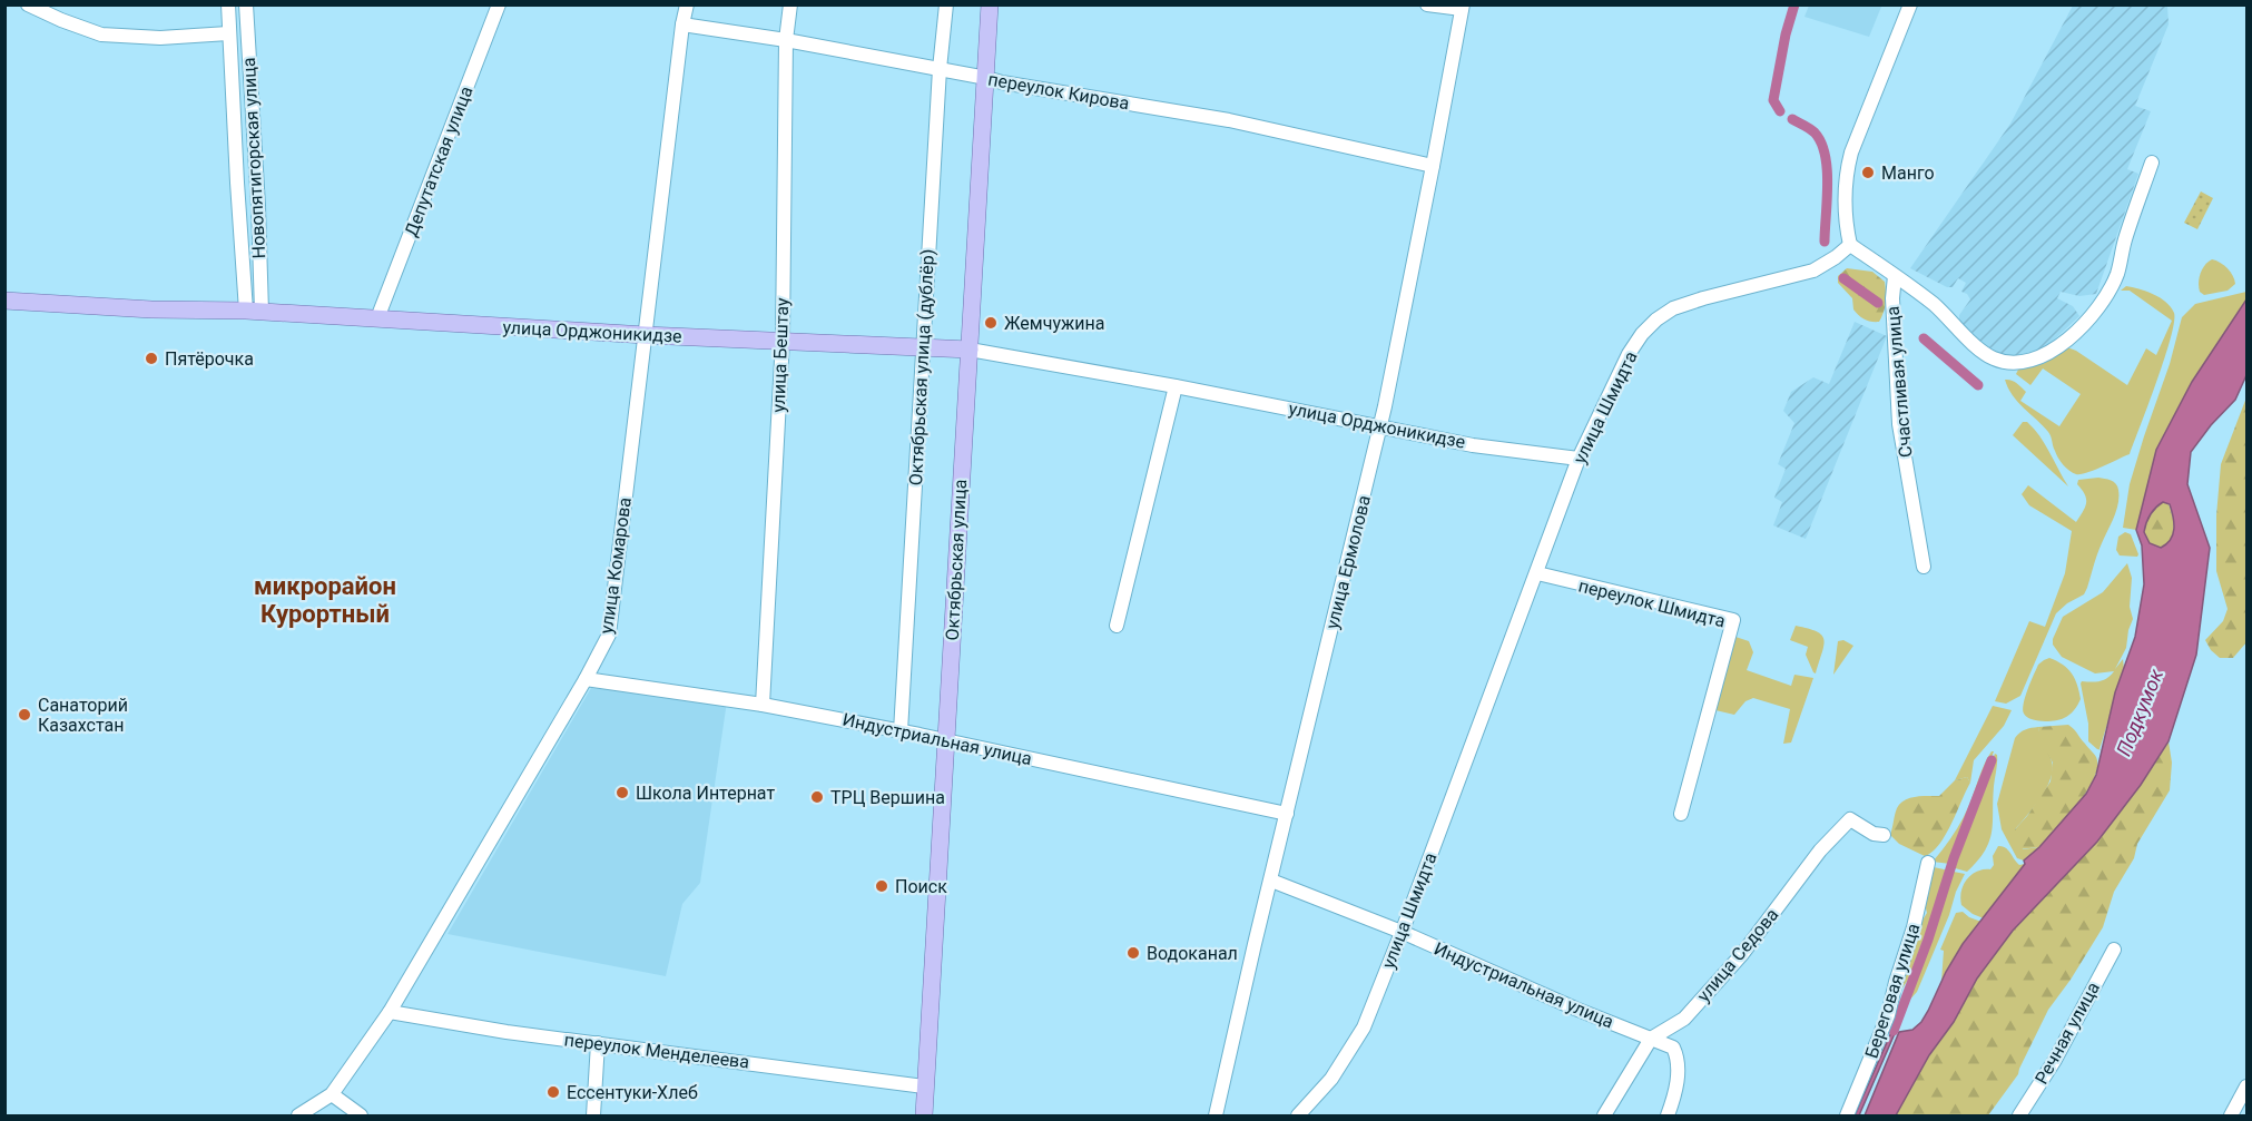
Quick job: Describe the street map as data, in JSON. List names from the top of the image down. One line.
{"streets":{"main road":["улица Орджоникидзе","Октябрьская улица"],"street":["переулок Кирова","Новопятигорская улица","Депутатская улица","улица Бештау","Октябрьская улица (дублёр)","Счастливая улица","улица Шмидта","улица Ермолова","улица Комарова","переулок Шмидта","Индустриальная улица","улица Седова","Береговая улица","Речная улица","переулок Менделеева"]},"crossings":[["переулок Кирова","улица Бештау"],["переулок Кирова","Октябрьская улица (дублёр)"],["переулок Кирова","Октябрьская улица"],["переулок Кирова","улица Ермолова"],["переулок Кирова","улица Комарова"],["Новопятигорская улица","улица Орджоникидзе"],["Депутатская улица","улица Орджоникидзе"],["улица Орджоникидзе","улица Бештау"],["улица Орджоникидзе","Октябрьская улица (дублёр)"],["улица Орджоникидзе","улица Шмидта"],["улица Орджоникидзе","Октябрьская улица"],["улица Орджоникидзе","улица Ермолова"],["улица Орджоникидзе","улица Комарова"],["улица Бештау","Индустриальная улица"],["Октябрьская улица (дублёр)","Индустриальная улица"],["улица Шмидта","переулок Шмидта"],["улица Шмидта","Индустриальная улица"],["Октябрьская улица","Индустриальная улица"],["Октябрьская улица","переулок Менделеева"],["улица Ермолова","Индустриальная улица"],["улица Комарова","Индустриальная улица"],["улица Комарова","переулок Менделеева"],["Индустриальная улица","улица Седова"]],"districts":["микрорайон Курортный"],"water":["Подкумок"],"places":["Манго","Жемчужина","Пятёрочка","Санаторий Казахстан","Школа Интернат","ТРЦ Вершина","Поиск","Водоканал","Ессентуки-Хлеб"]}
